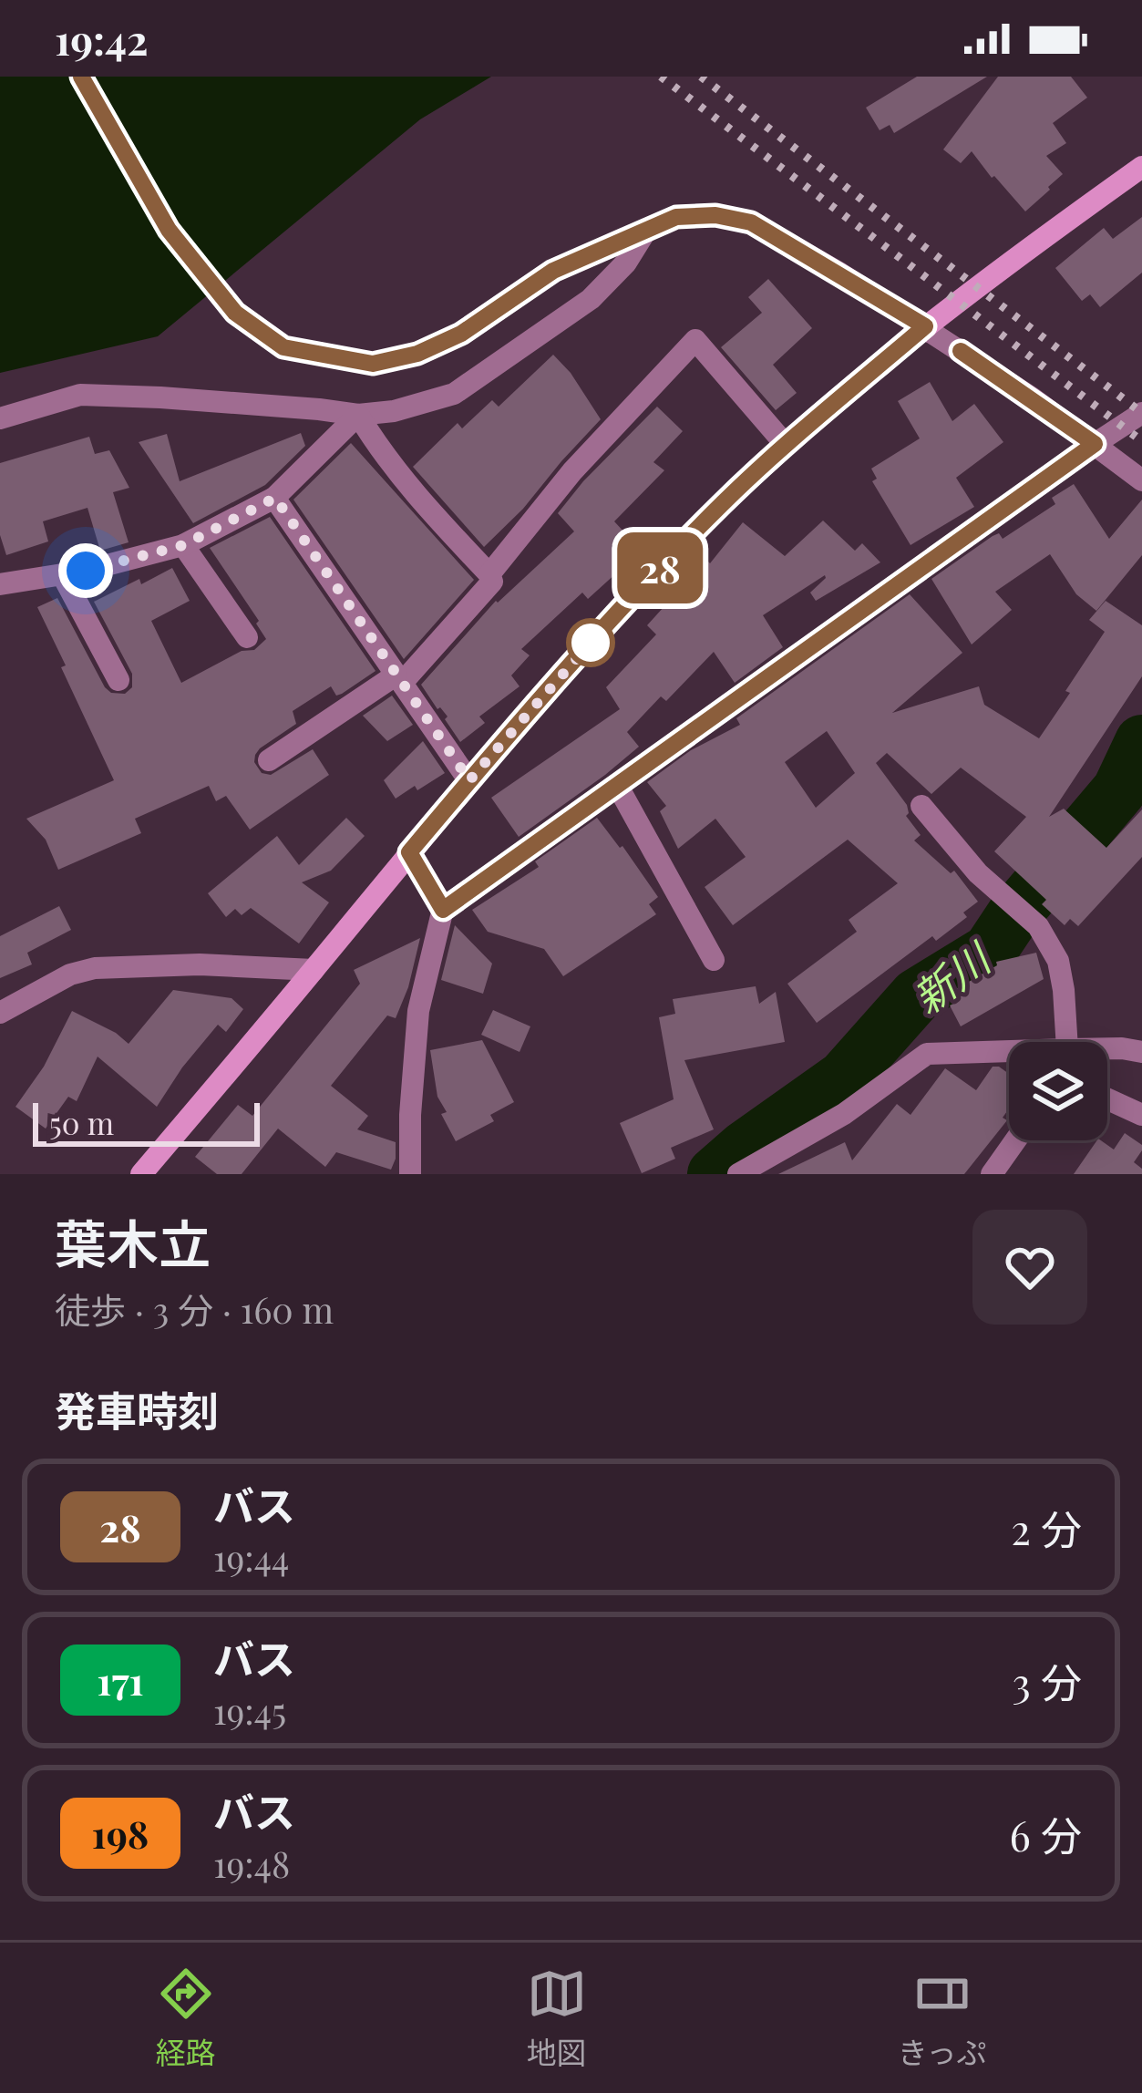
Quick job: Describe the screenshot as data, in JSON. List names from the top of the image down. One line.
{"water":["新川"],"lines":["bus line 28"],"scale_bar":"50 m","page":{"status":"19:42","on_map":"28","scale":"50 m","heading":[["葉木立","徒歩 · 3 分 · 160 m"],"発車時刻"],"list":[{"mark":"28","name":"バス","note":"19:44","value":"2 分"},{"mark":"171","name":"バス","note":"19:45","value":"3 分"},{"mark":"198","name":"バス","note":"19:48","value":"6 分"}],"tabs":["経路","地図","きっぷ"]}}
